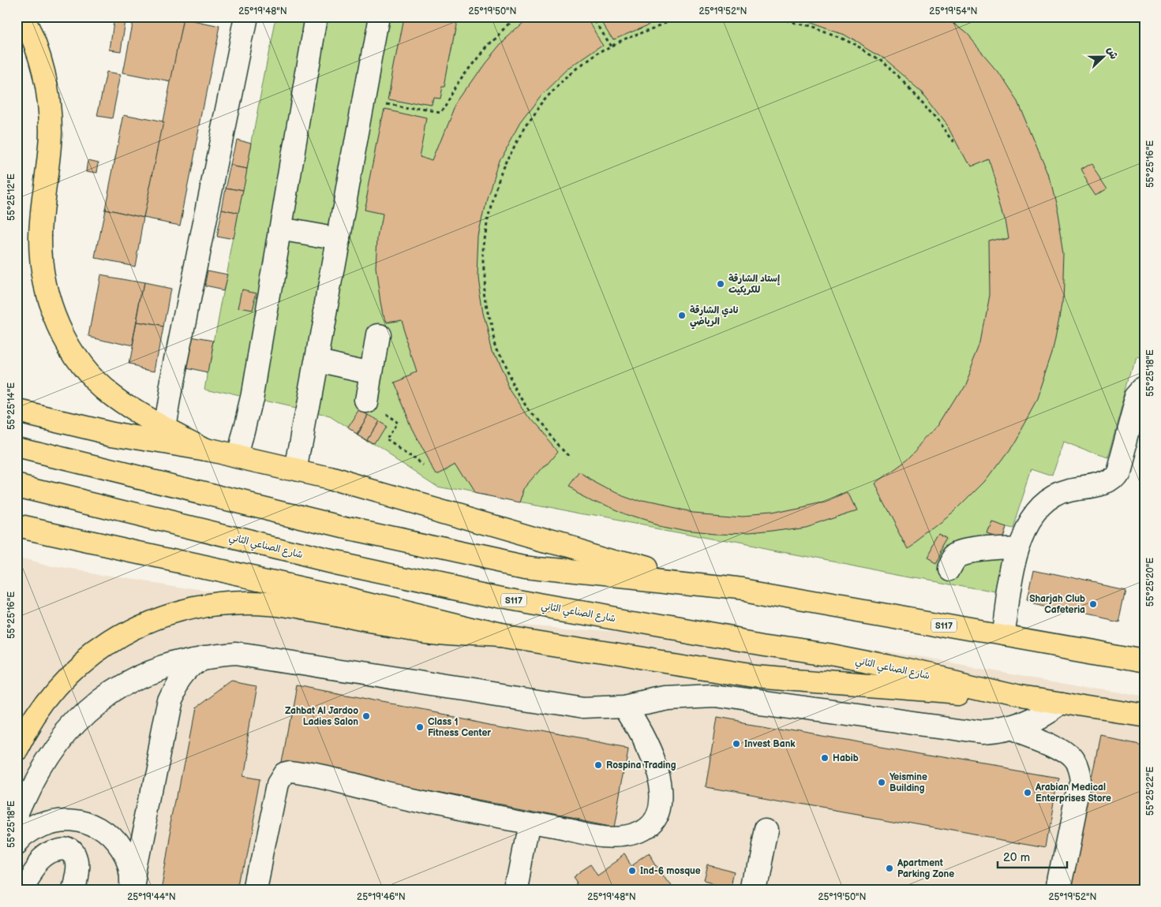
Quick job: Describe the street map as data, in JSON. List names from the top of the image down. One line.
{"streets":{"main road":["شارع الصناعي الثاني","S117"]},"places":["إستاد الشارقة للكريكيت","نادي الشارقة الرياضي","Sharjah Club Cafeteria","Zahbat Al Jardoo Ladies Salon","Class 1 Fitness Center","Invest Bank","Habib","Rospina Trading","Yeismine Building","Arabian Medical Enterprises Store","Apartment Parking Zone","Ind-6 mosque"],"scale_bar":"20 m","north":"right","coordinates":["25°19'48\"N","25°19'50\"N","25°19'52\"N","25°19'54\"N","55°25'16\"E","55°25'12\"E","55°25'18\"E","55°25'14\"E","55°25'20\"E","55°25'22\"E","25°19'44\"N","25°19'46\"N"]}
